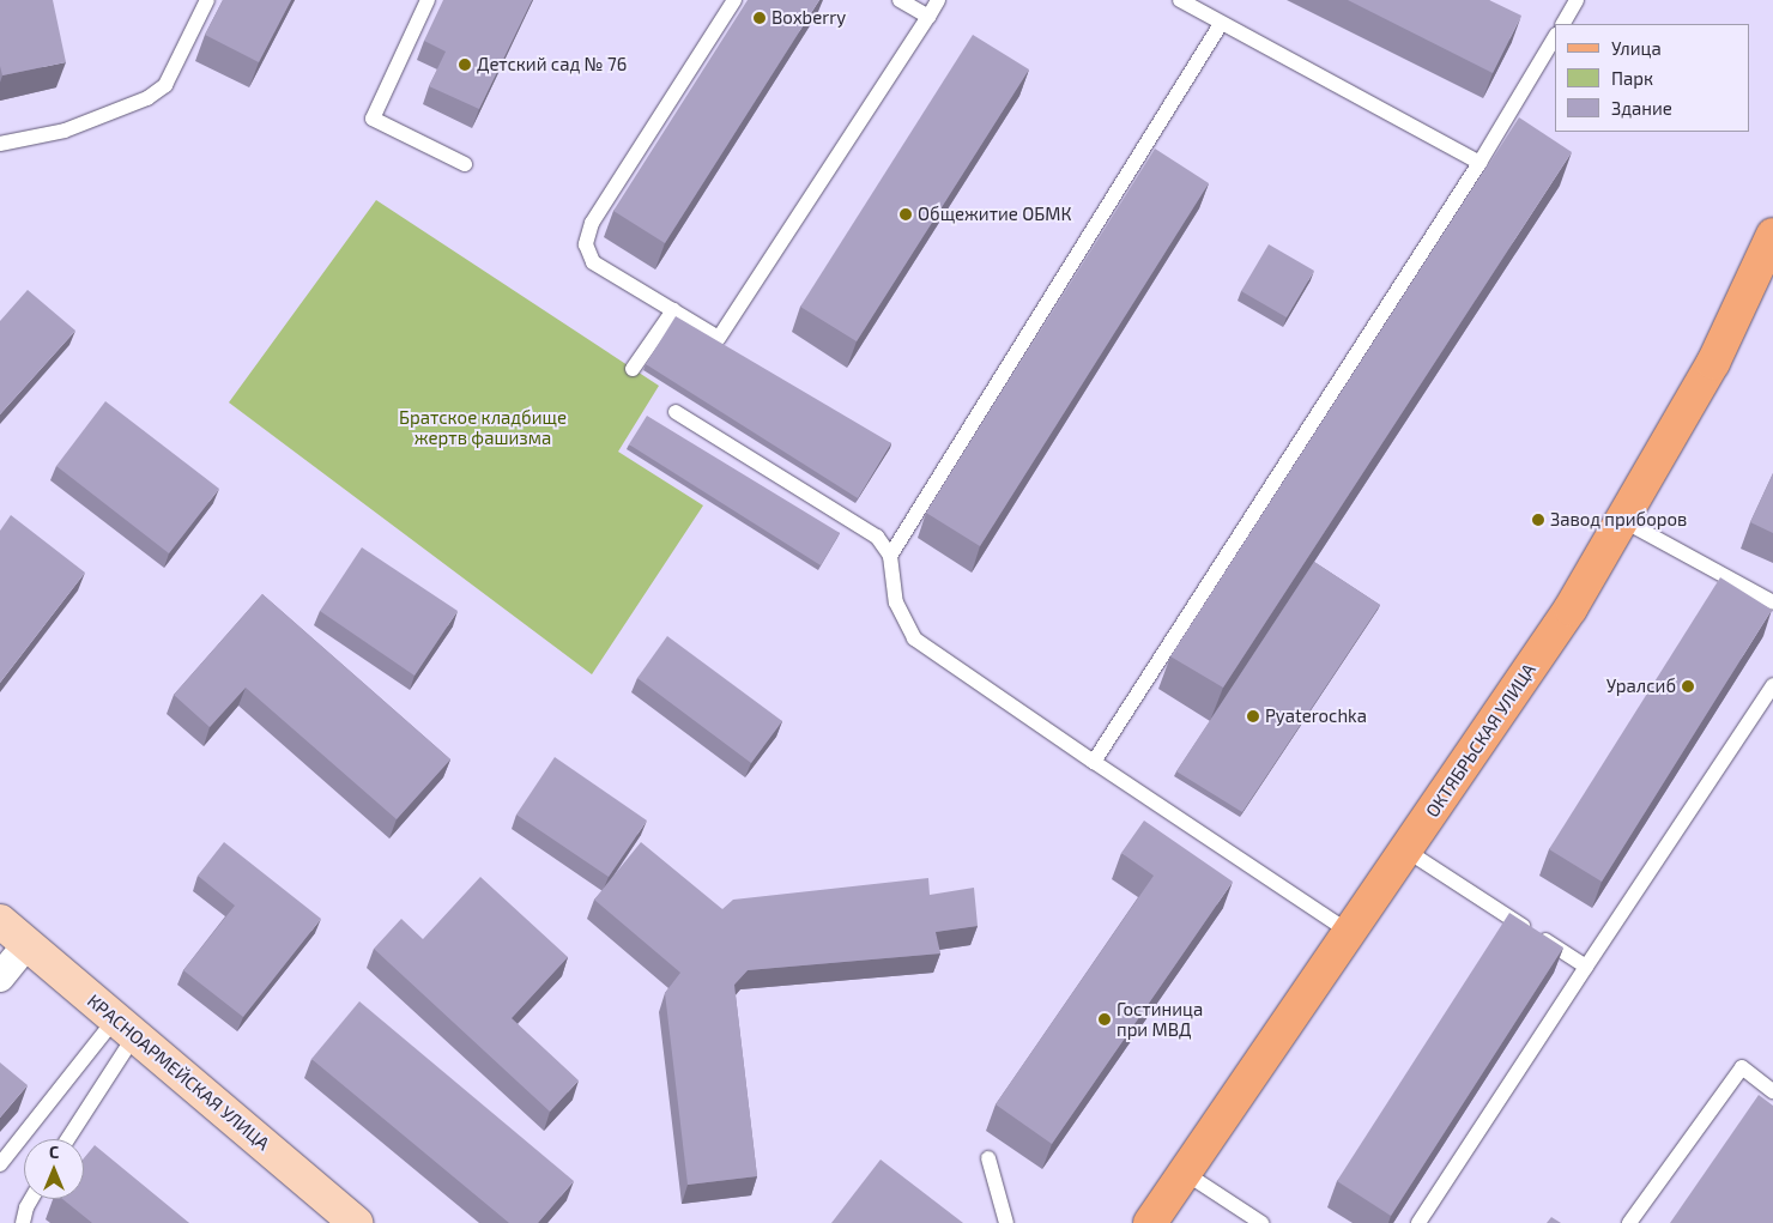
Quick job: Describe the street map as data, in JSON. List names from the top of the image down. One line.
{"streets":{"main road":["ОКТЯБРЬСКАЯ УЛИЦА"],"street":["КРАСНОАРМЕЙСКАЯ УЛИЦА"]},"parks":["Братское кладбище жертв фашизма"],"places":["Boxberry","Детский сад № 76","Общежитие ОБМК","Завод приборов","Уралсиб","Pyaterochka","Гостиница при МВД"],"legend":["Улица","Парк","Здание"],"north":"top"}
